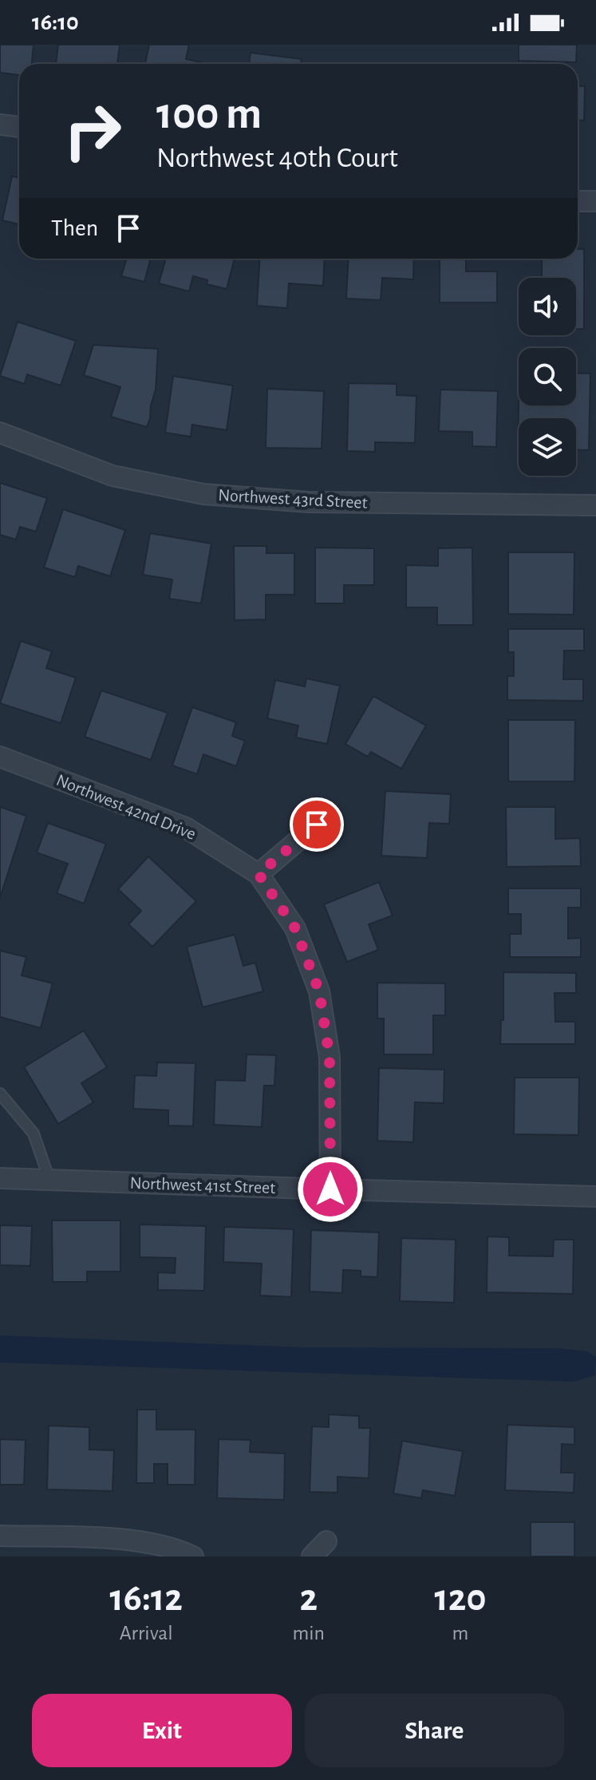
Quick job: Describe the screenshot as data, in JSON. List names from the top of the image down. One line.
{"streets":{"street":["Northwest 43rd Street","Northwest 42nd Drive","Northwest 41st Street"]},"crossings":[["Northwest 42nd Drive","Northwest 41st Street"]],"page":{"status":"16:10","turn":["100 m","Northwest 40th Court"],"then":"Then","eta":["16:12","Arrival","2","min","120","m"],"buttons":["Exit","Share"]}}
